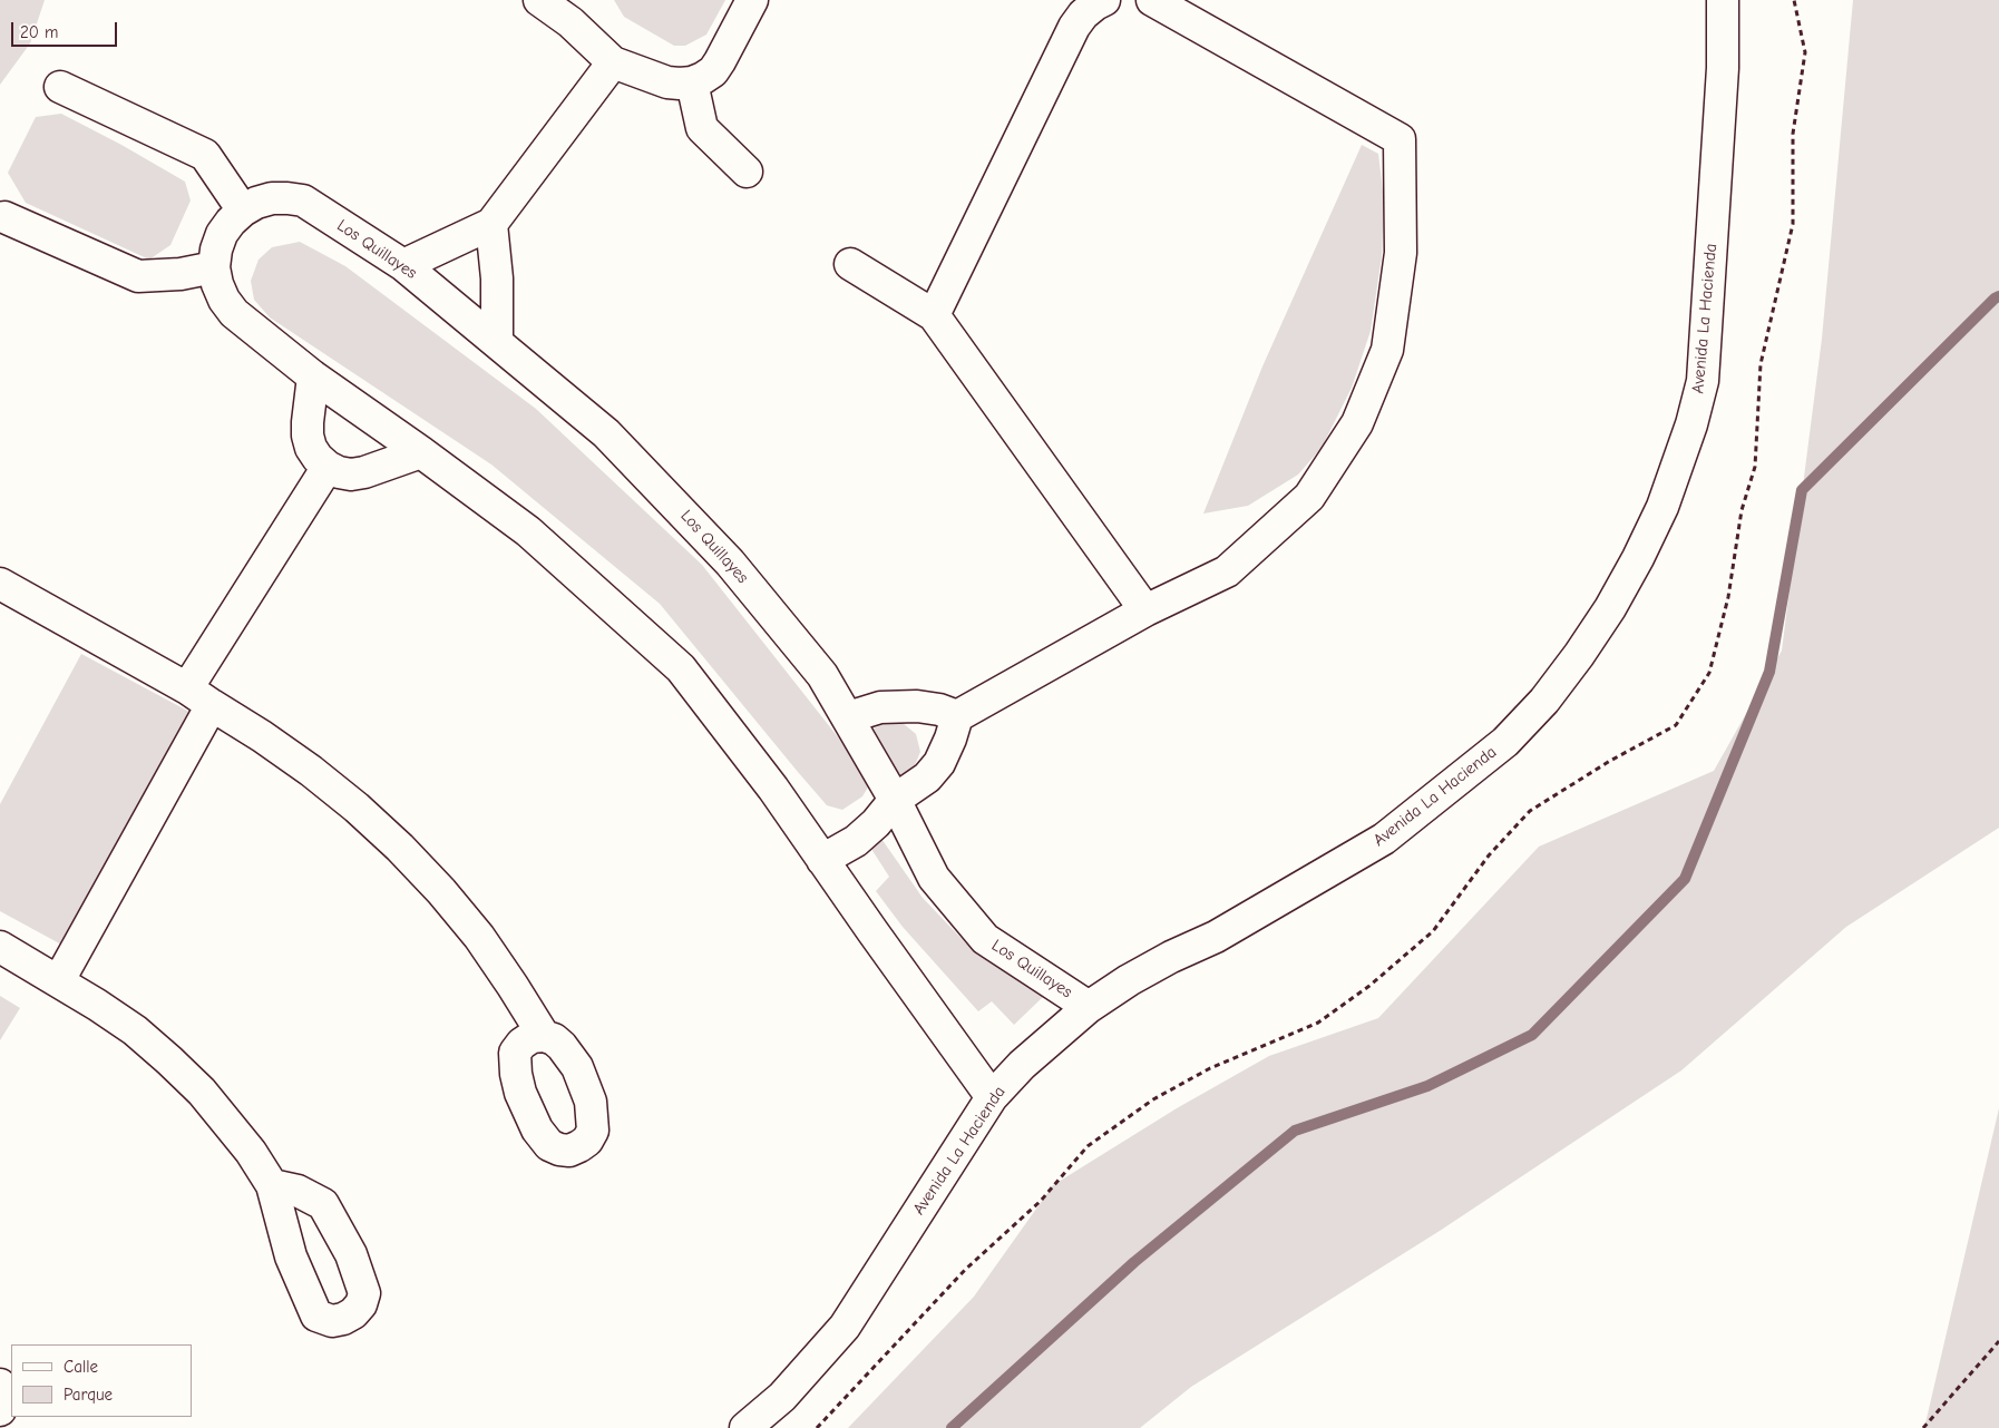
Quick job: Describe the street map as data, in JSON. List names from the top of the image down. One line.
{"streets":{"street":["Los Quillayes","Avenida La Hacienda"]},"crossings":[["Los Quillayes","Avenida La Hacienda"]],"legend":["Calle","Parque"],"scale_bar":"20 m"}
